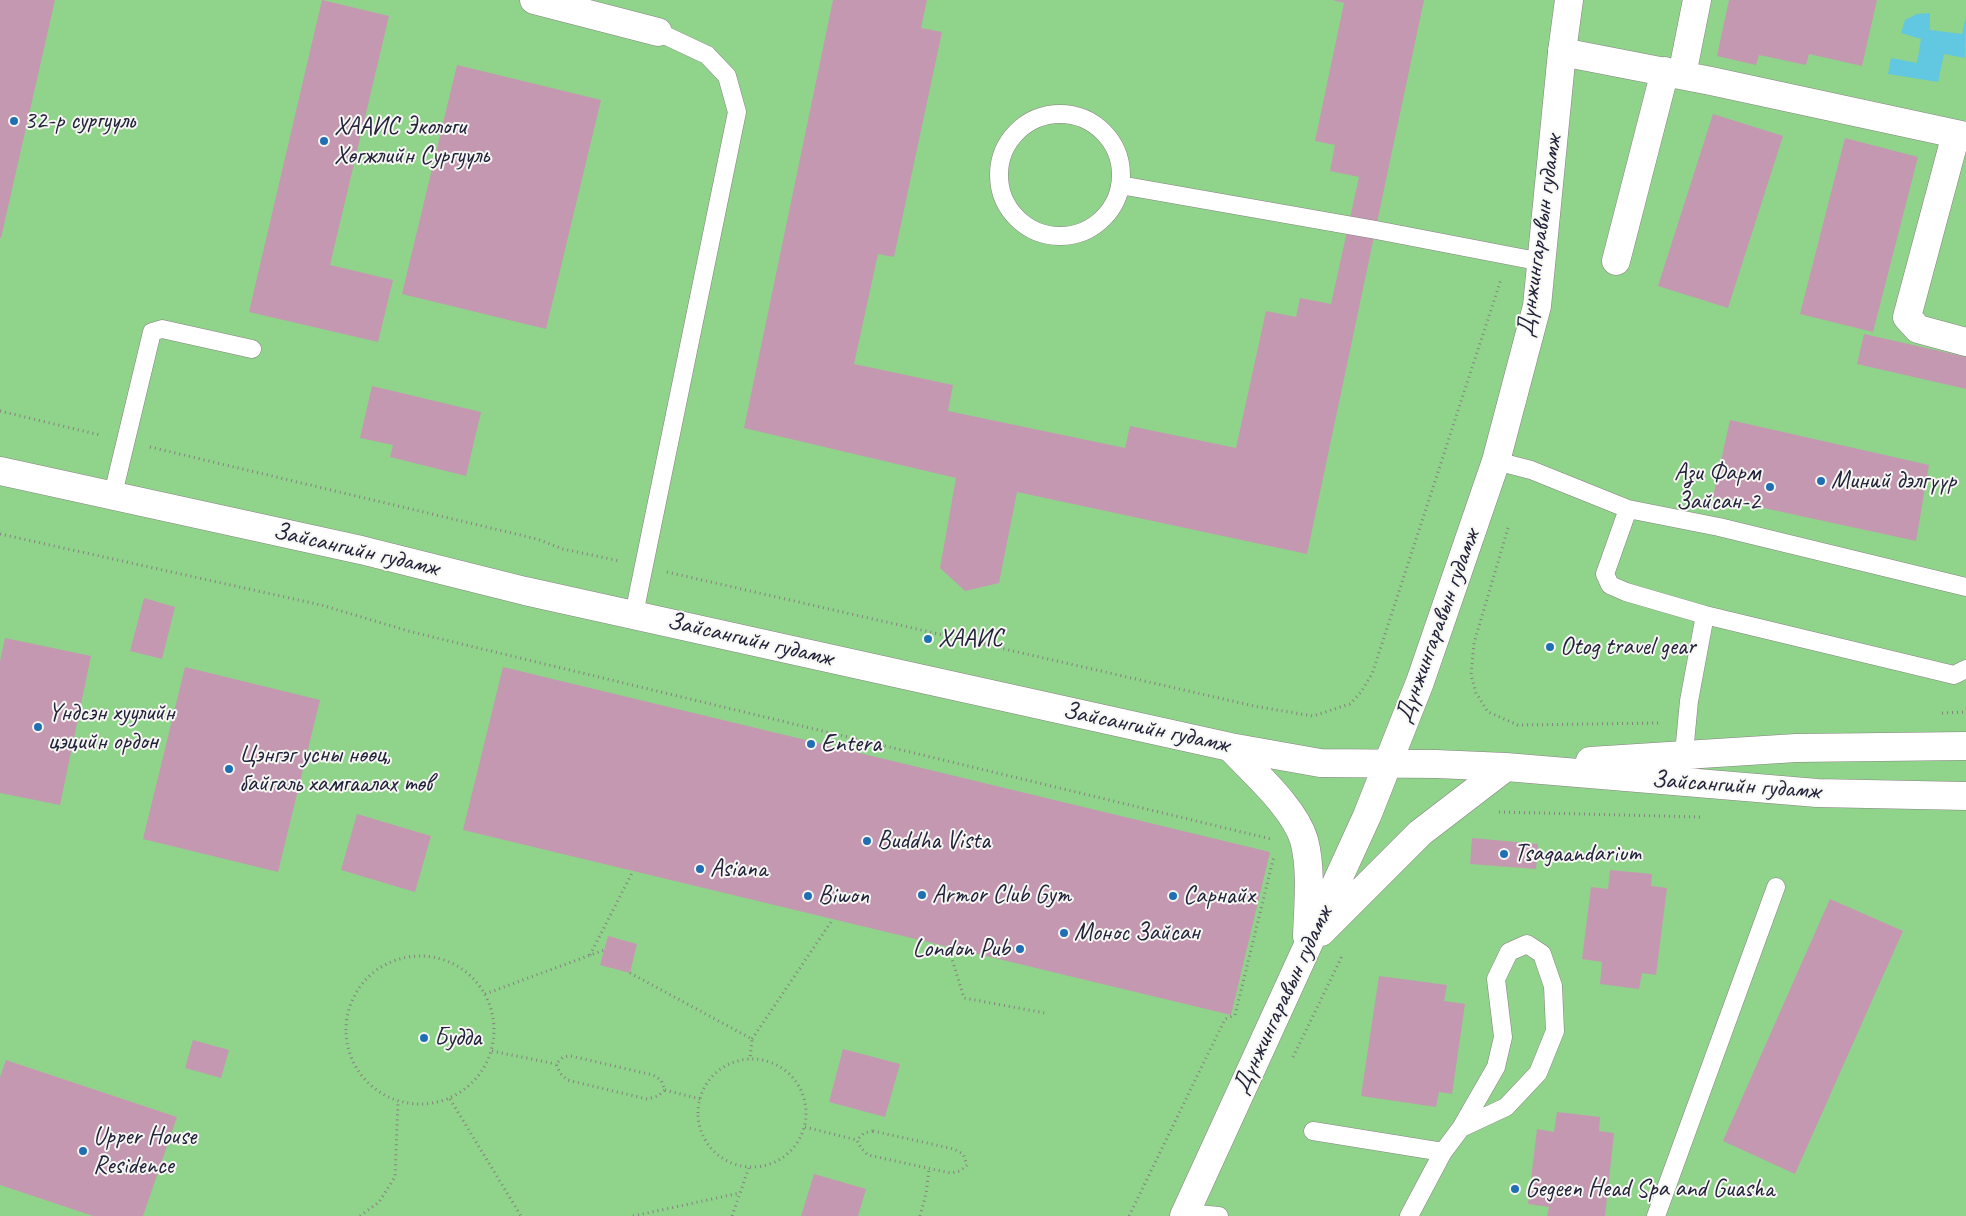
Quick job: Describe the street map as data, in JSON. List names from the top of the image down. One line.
{"streets":{"main road":["Дүнжингаравын гудамж","Зайсангийн гудамж"]},"crossings":[["Дүнжингаравын гудамж","Зайсангийн гудамж"]],"places":["32-р сургууль","ХААИС Экологи Хөгжлийн Сургууль","Миний дэлгүүр","Ази Фарм Зайсан-2","ХААИС","Otog travel gear","Үндсэн хуулийн цэцийн ордон","Entera","Цэнгэг усны нөөц, байгаль хамгаалах төв","Buddha Vista","Tsagaandarium","Asiana","Armor Club Gym","Biwon","Сарнайх","Монос Зайсан","London Pub","Будда","Upper House Residence","Gegeen Head Spa and Guasha"]}
